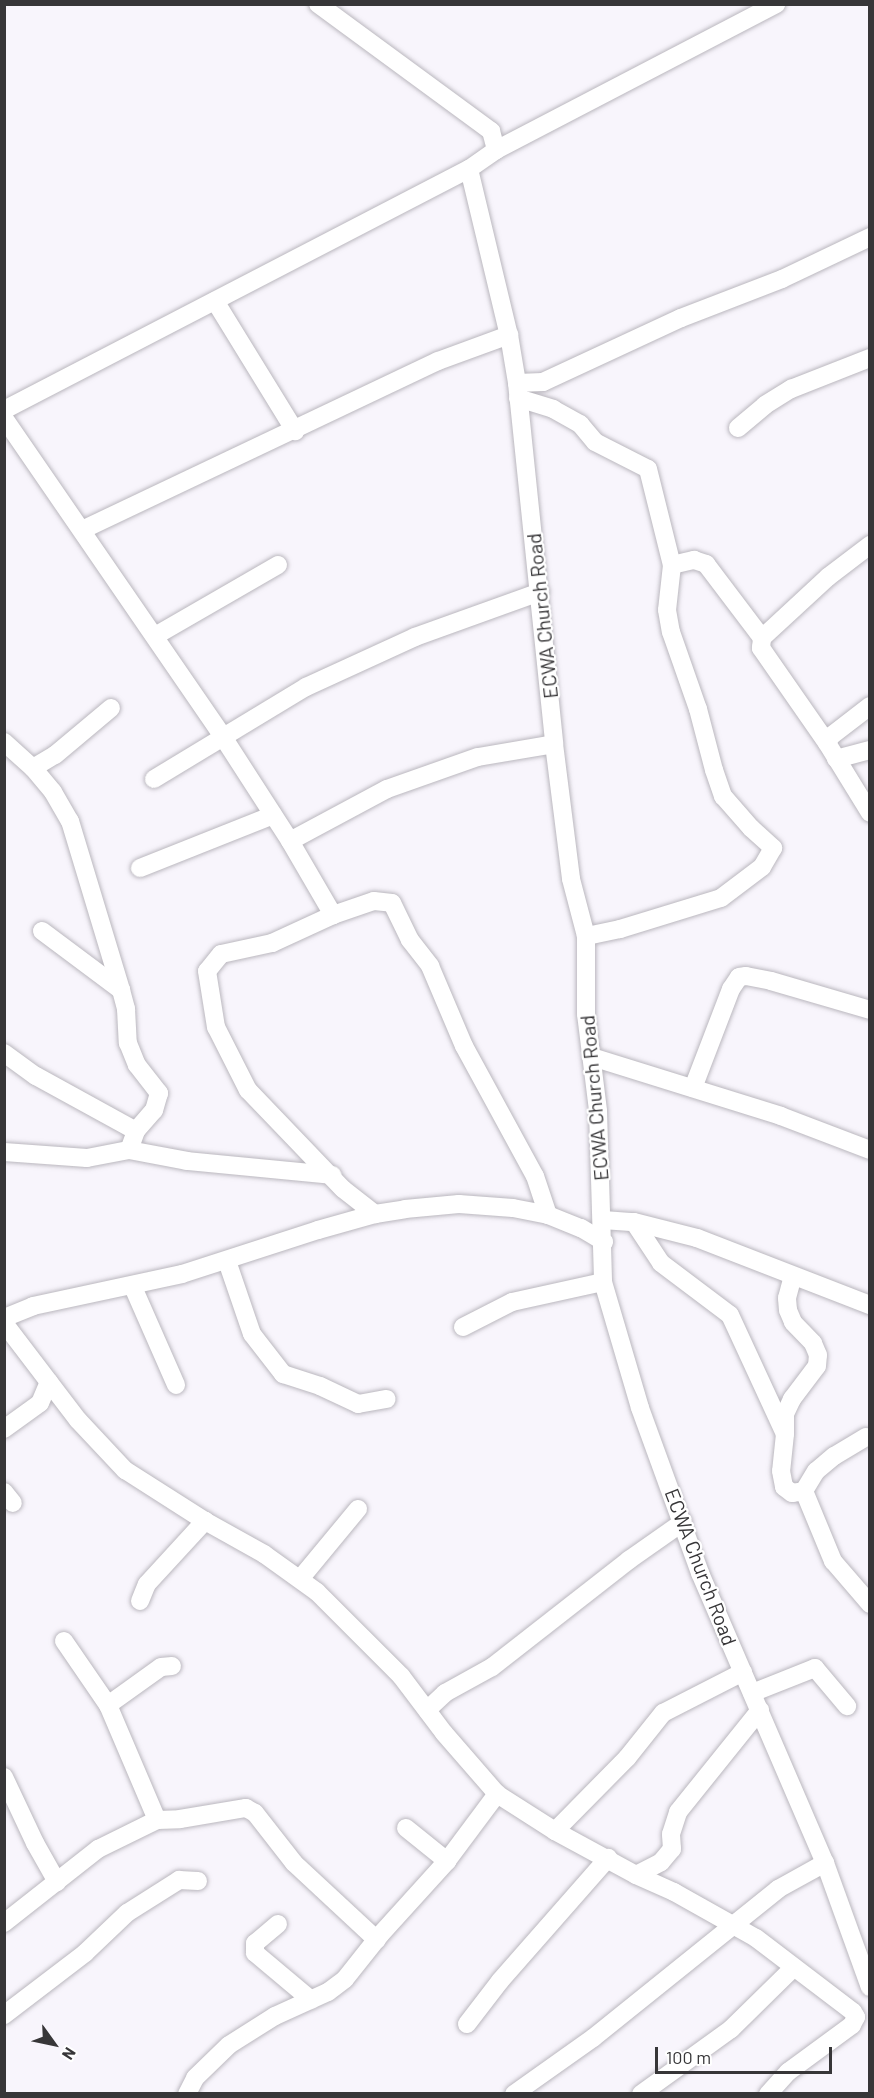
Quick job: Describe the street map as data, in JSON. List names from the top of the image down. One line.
{"streets":{"street":["ECWA Church Road"]},"scale_bar":"100 m","north":"bottom right"}
